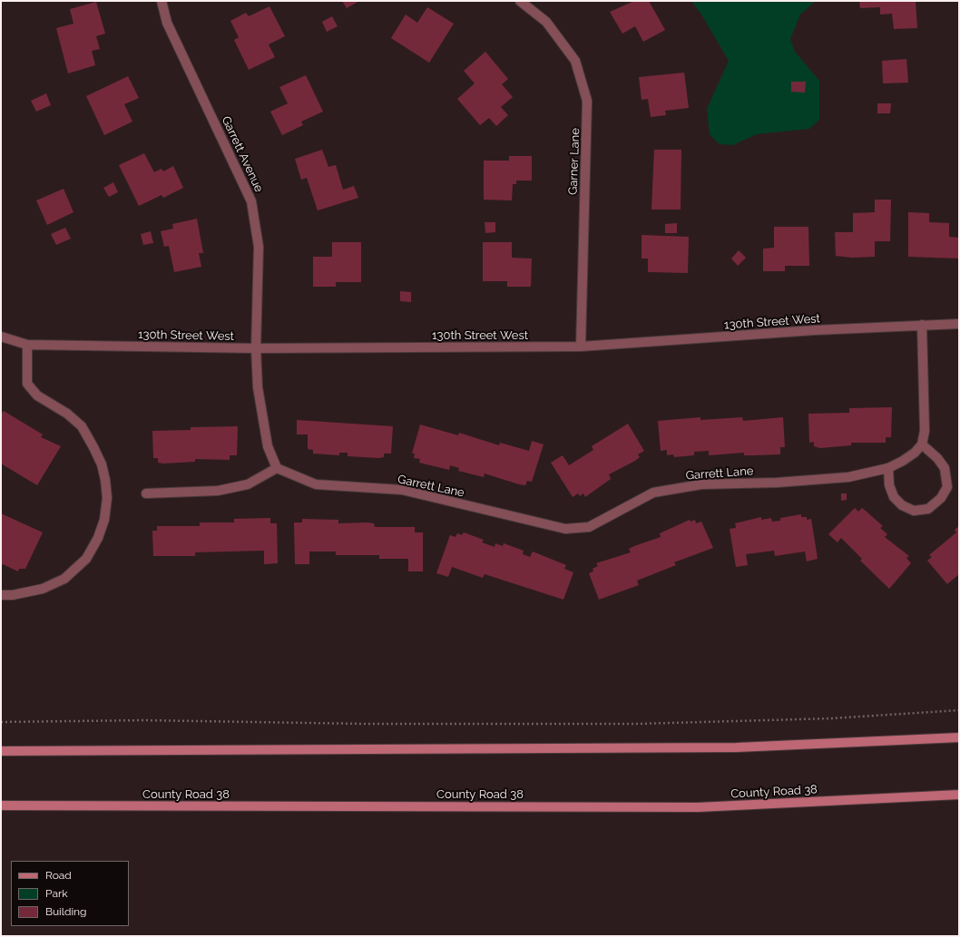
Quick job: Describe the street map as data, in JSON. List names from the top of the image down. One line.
{"streets":{"main road":["County Road 38"],"street":["Garrett Avenue","Garner Lane","130th Street West","Garrett Lane"]},"crossings":[["Garrett Avenue","130th Street West"],["Garrett Avenue","Garrett Lane"],["Garner Lane","130th Street West"]],"legend":["Road","Park","Building"]}
